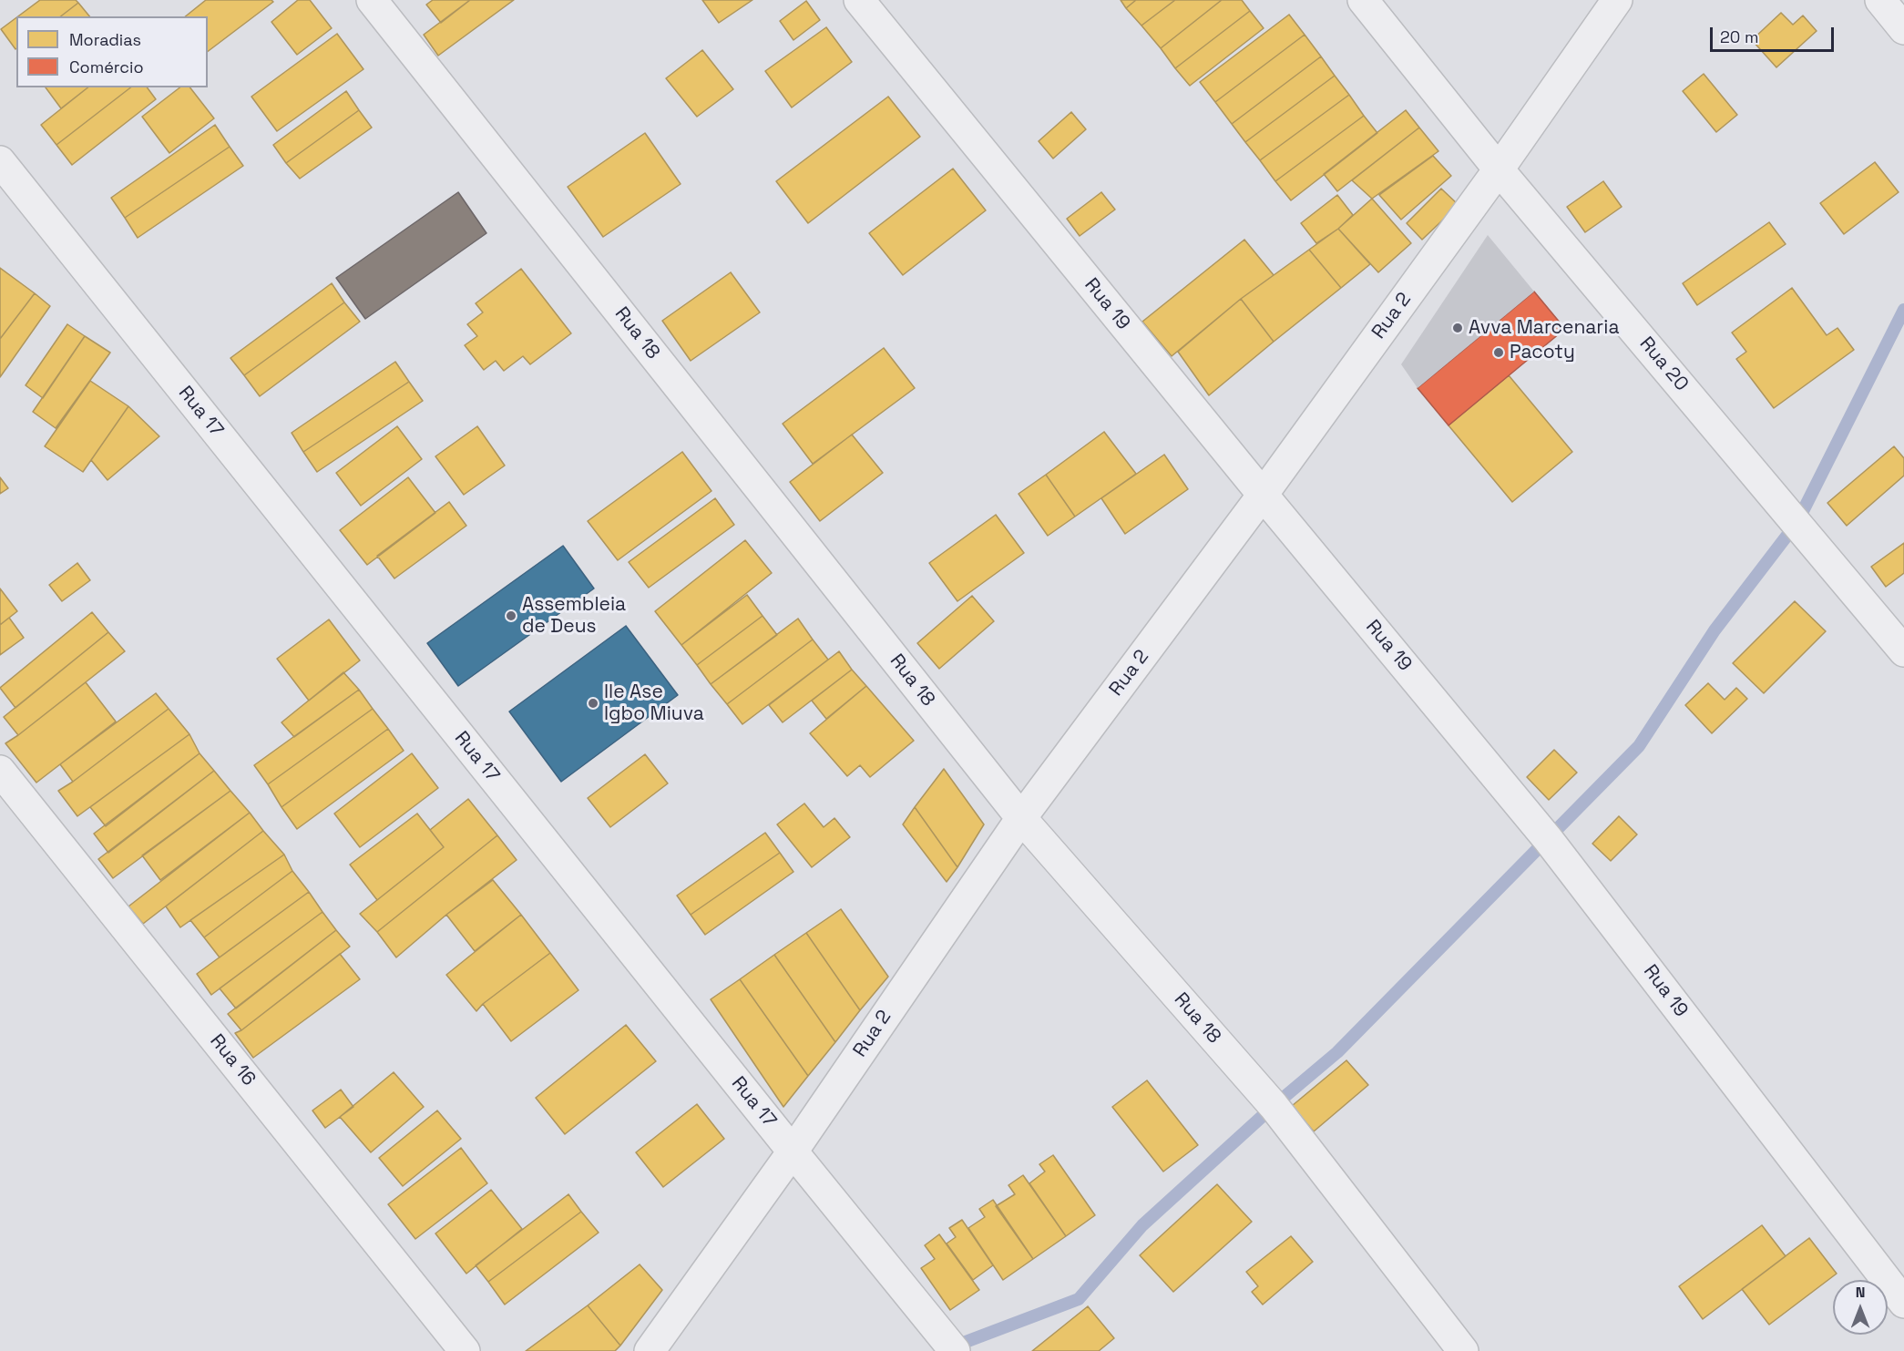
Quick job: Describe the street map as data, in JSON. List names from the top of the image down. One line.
{"streets":{"street":["Rua 19","Rua 2","Rua 18","Rua 20","Rua 17","Rua 16"]},"crossings":[["Rua 19","Rua 2"],["Rua 2","Rua 18"],["Rua 2","Rua 20"],["Rua 2","Rua 17"]],"places":["Avva Marcenaria","Pacoty","Assembleia de Deus","Ile Ase Igbo Miuva"],"legend":["Moradias","Comércio"],"scale_bar":"20 m","north":"top"}
